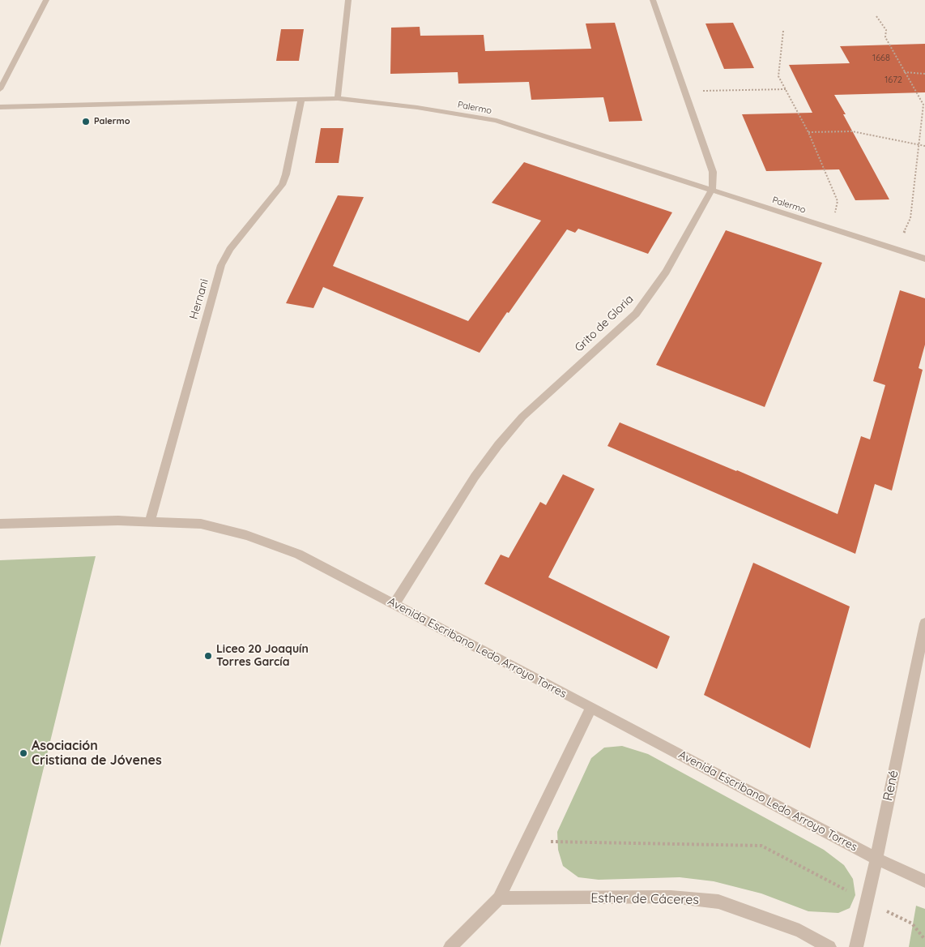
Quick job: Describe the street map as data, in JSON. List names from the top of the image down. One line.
{"streets":{"street":["Palermo","Hernani","Grito de Gloria","Avenida Escribano Ledo Arroyo Torres","René","Esther de Cáceres"]},"crossings":[["Palermo","Hernani"],["Palermo","Grito de Gloria"],["Hernani","Avenida Escribano Ledo Arroyo Torres"],["Grito de Gloria","Avenida Escribano Ledo Arroyo Torres"],["Avenida Escribano Ledo Arroyo Torres","René"]],"places":["Palermo","Liceo 20 Joaquín Torres García","Asociación Cristiana de Jóvenes"],"house_numbers":["1668","1672"]}
